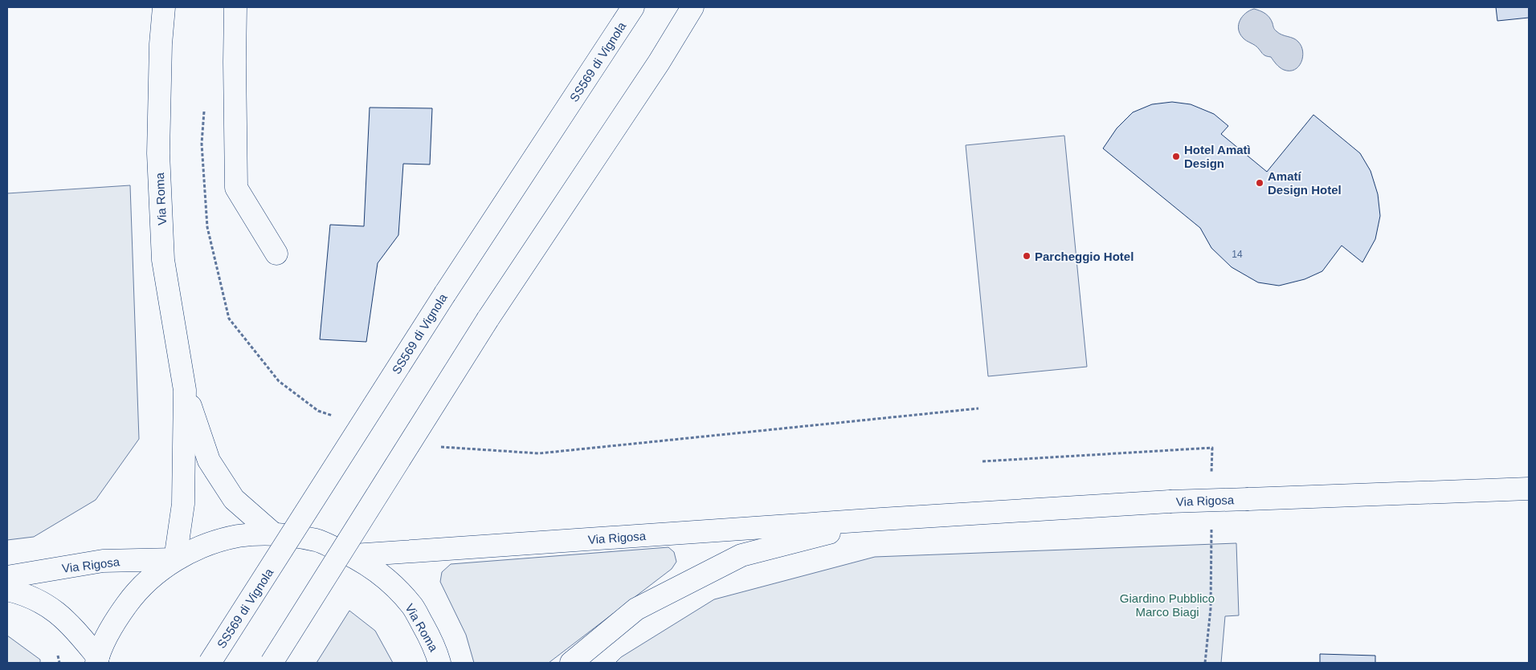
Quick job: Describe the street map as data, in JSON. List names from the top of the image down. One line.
{"streets":{"main road":["SS569 di Vignola","Via Roma","Via Rigosa"]},"crossings":[["Via Roma","Via Rigosa"]],"parks":["Giardino Pubblico Marco Biagi"],"places":["Hotel Amatì Design","Amatí Design Hotel","Parcheggio Hotel"],"house_numbers":["14"]}
